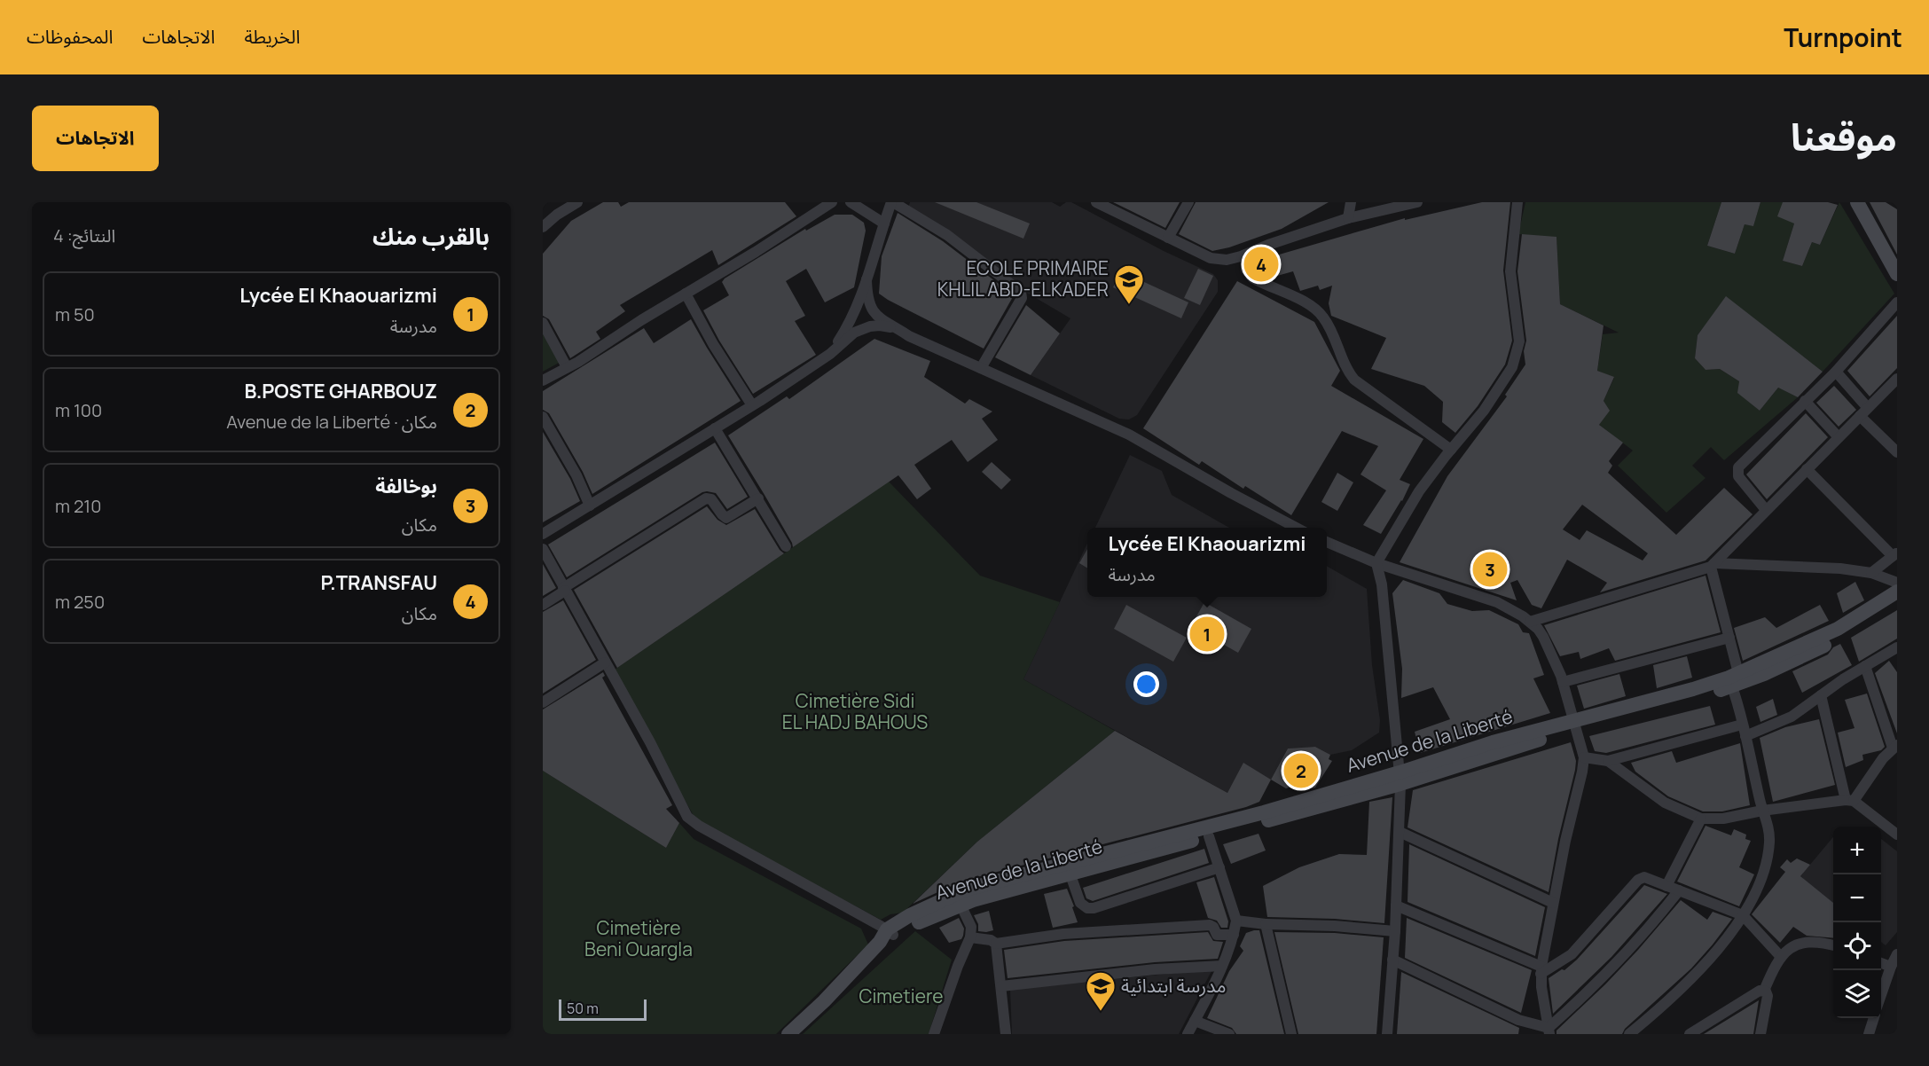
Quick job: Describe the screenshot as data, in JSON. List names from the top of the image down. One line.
{"streets":{"street":["Avenue de la Liberté"]},"parks":["Cimetière Sidi EL HADJ BAHOUS","Cimetière Beni Ouargla","Cimetiere"],"places":{"school or university":["ECOLE PRIMAIRE KHLIL ABD-ELKADER","مدرسة ابتدائية"]},"scale_bar":"50 m","page":{"header":"Turnpoint","nav":["الخريطة","الاتجاهات","المحفوظات"],"title":"موقعنا","buttons":"الاتجاهات","heading":["بالقرب منك","النتائج: 4"],"pins":["4","3","1","2"],"list":[{"mark":"1","name":"Lycée El Khaouarizmi","note":"مدرسة","value":"50 m"},{"mark":"2","name":"B.POSTE GHARBOUZ","note":"مكان · Avenue de la Liberté","value":"100 m"},{"mark":"3","name":"بوخالفة","note":"مكان","value":"210 m"},{"mark":"4","name":"P.TRANSFAU","note":"مكان","value":"250 m"}],"popup":["Lycée El Khaouarizmi","مدرسة"],"map_buttons":["+","−"],"scale":"50 m"}}
